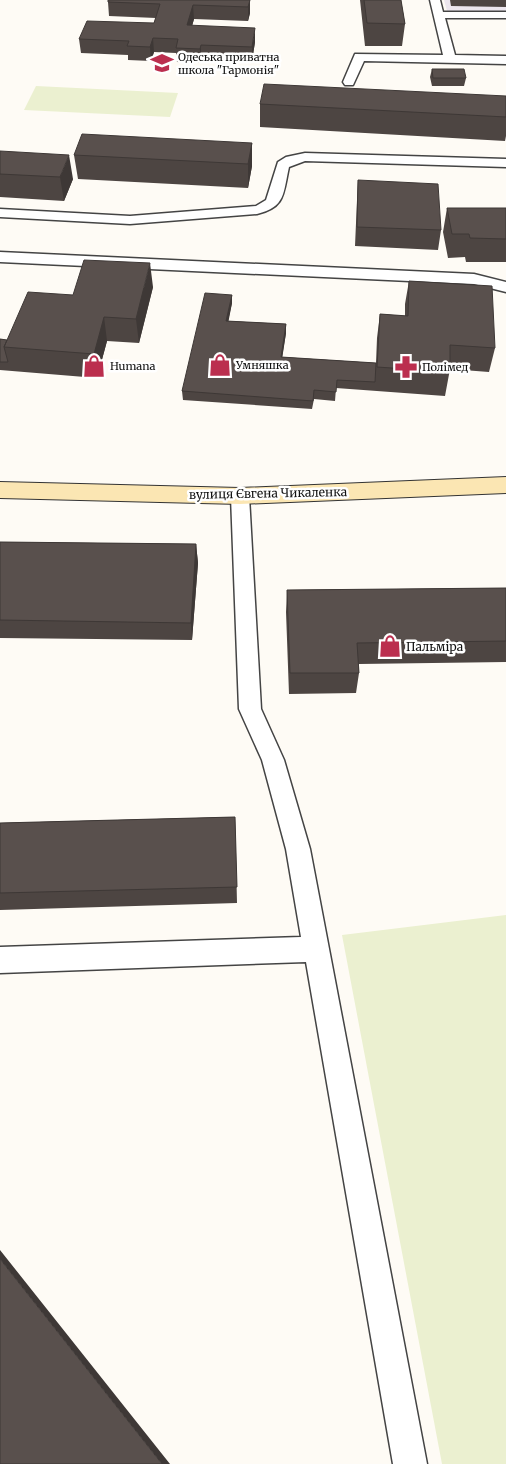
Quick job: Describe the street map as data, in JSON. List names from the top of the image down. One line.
{"streets":{"main road":["вулиця Євгена Чикаленка"]},"places":{"school or university":["Одеська приватна школа \"Гармонія\""],"shop":["Умняшка","Humana","Пальміра"],"pharmacy":["Полімед"]}}
